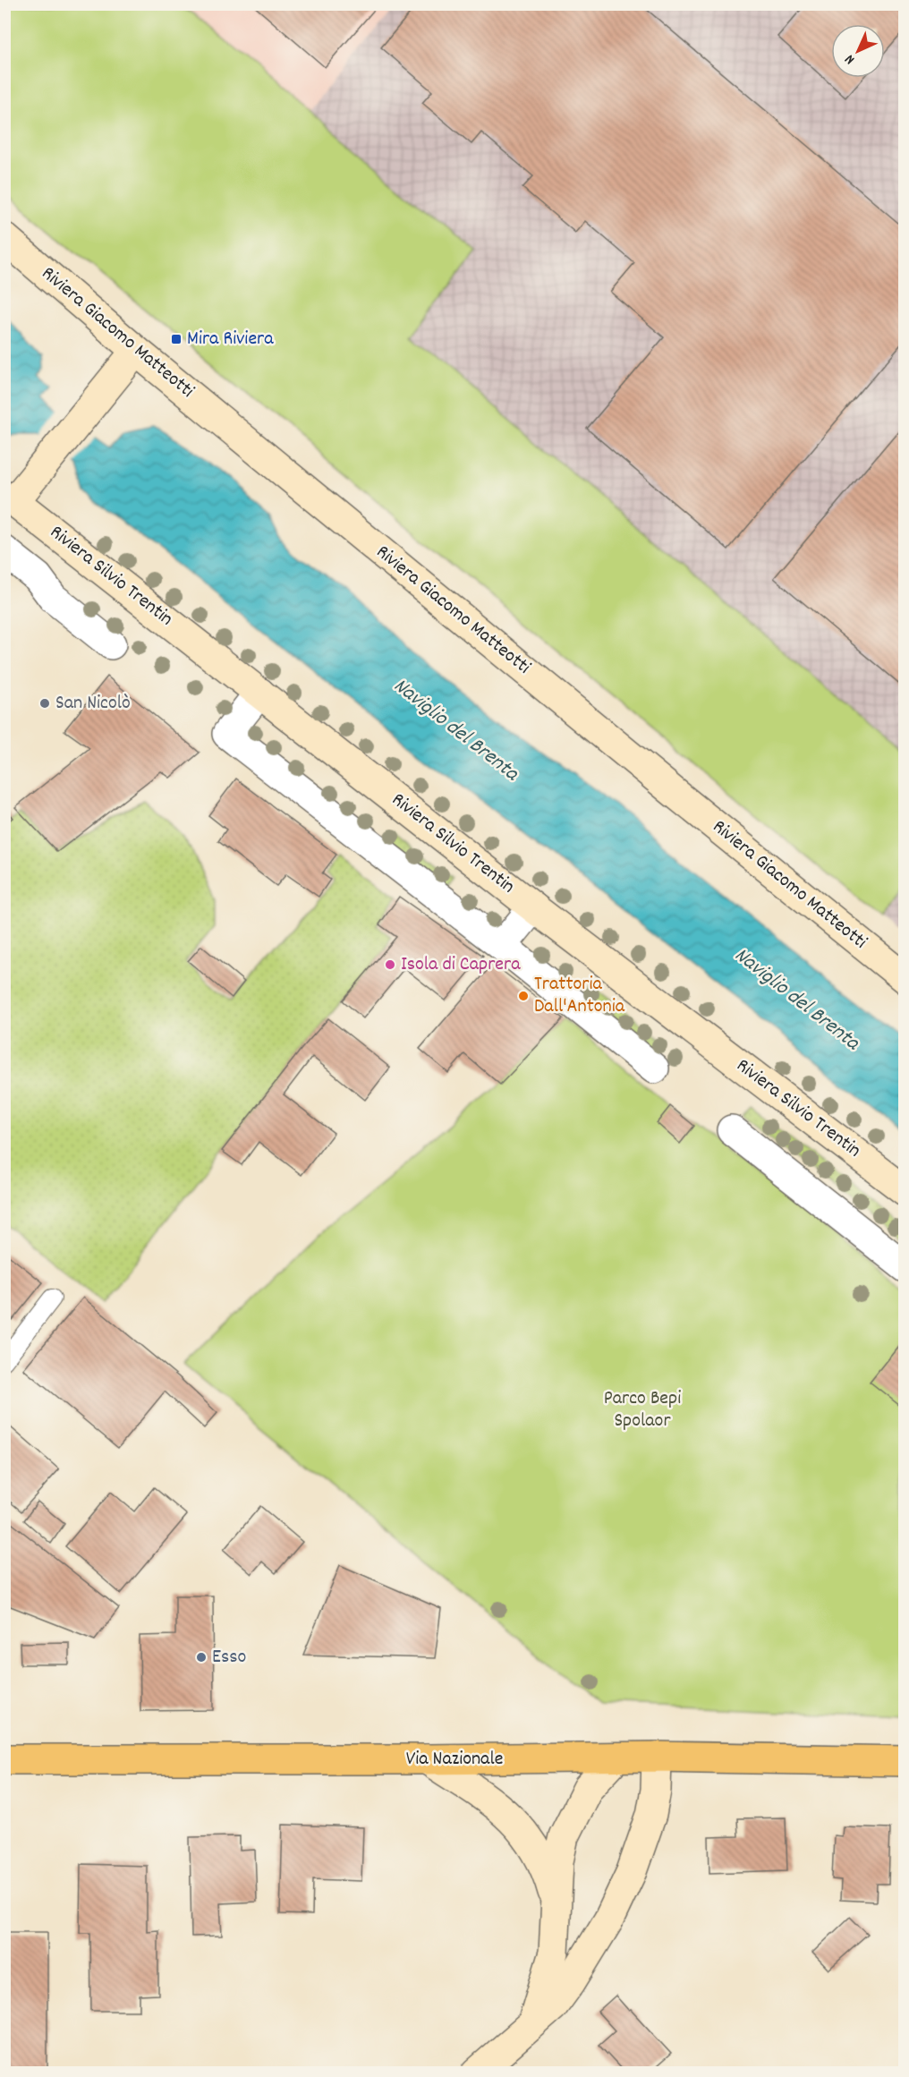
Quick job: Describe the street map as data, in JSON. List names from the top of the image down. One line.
{"streets":{"main road":["Via Nazionale"],"street":["Riviera Giacomo Matteotti","Riviera Silvio Trentin"]},"water":["Naviglio del Brenta"],"parks":["Parco Bepi Spolaor"],"places":{"transit":["Mira Riviera"],"other":["San Nicolò","Isola di Caprera","Trattoria Dall'Antonia","Esso"]},"north":"bottom left"}
